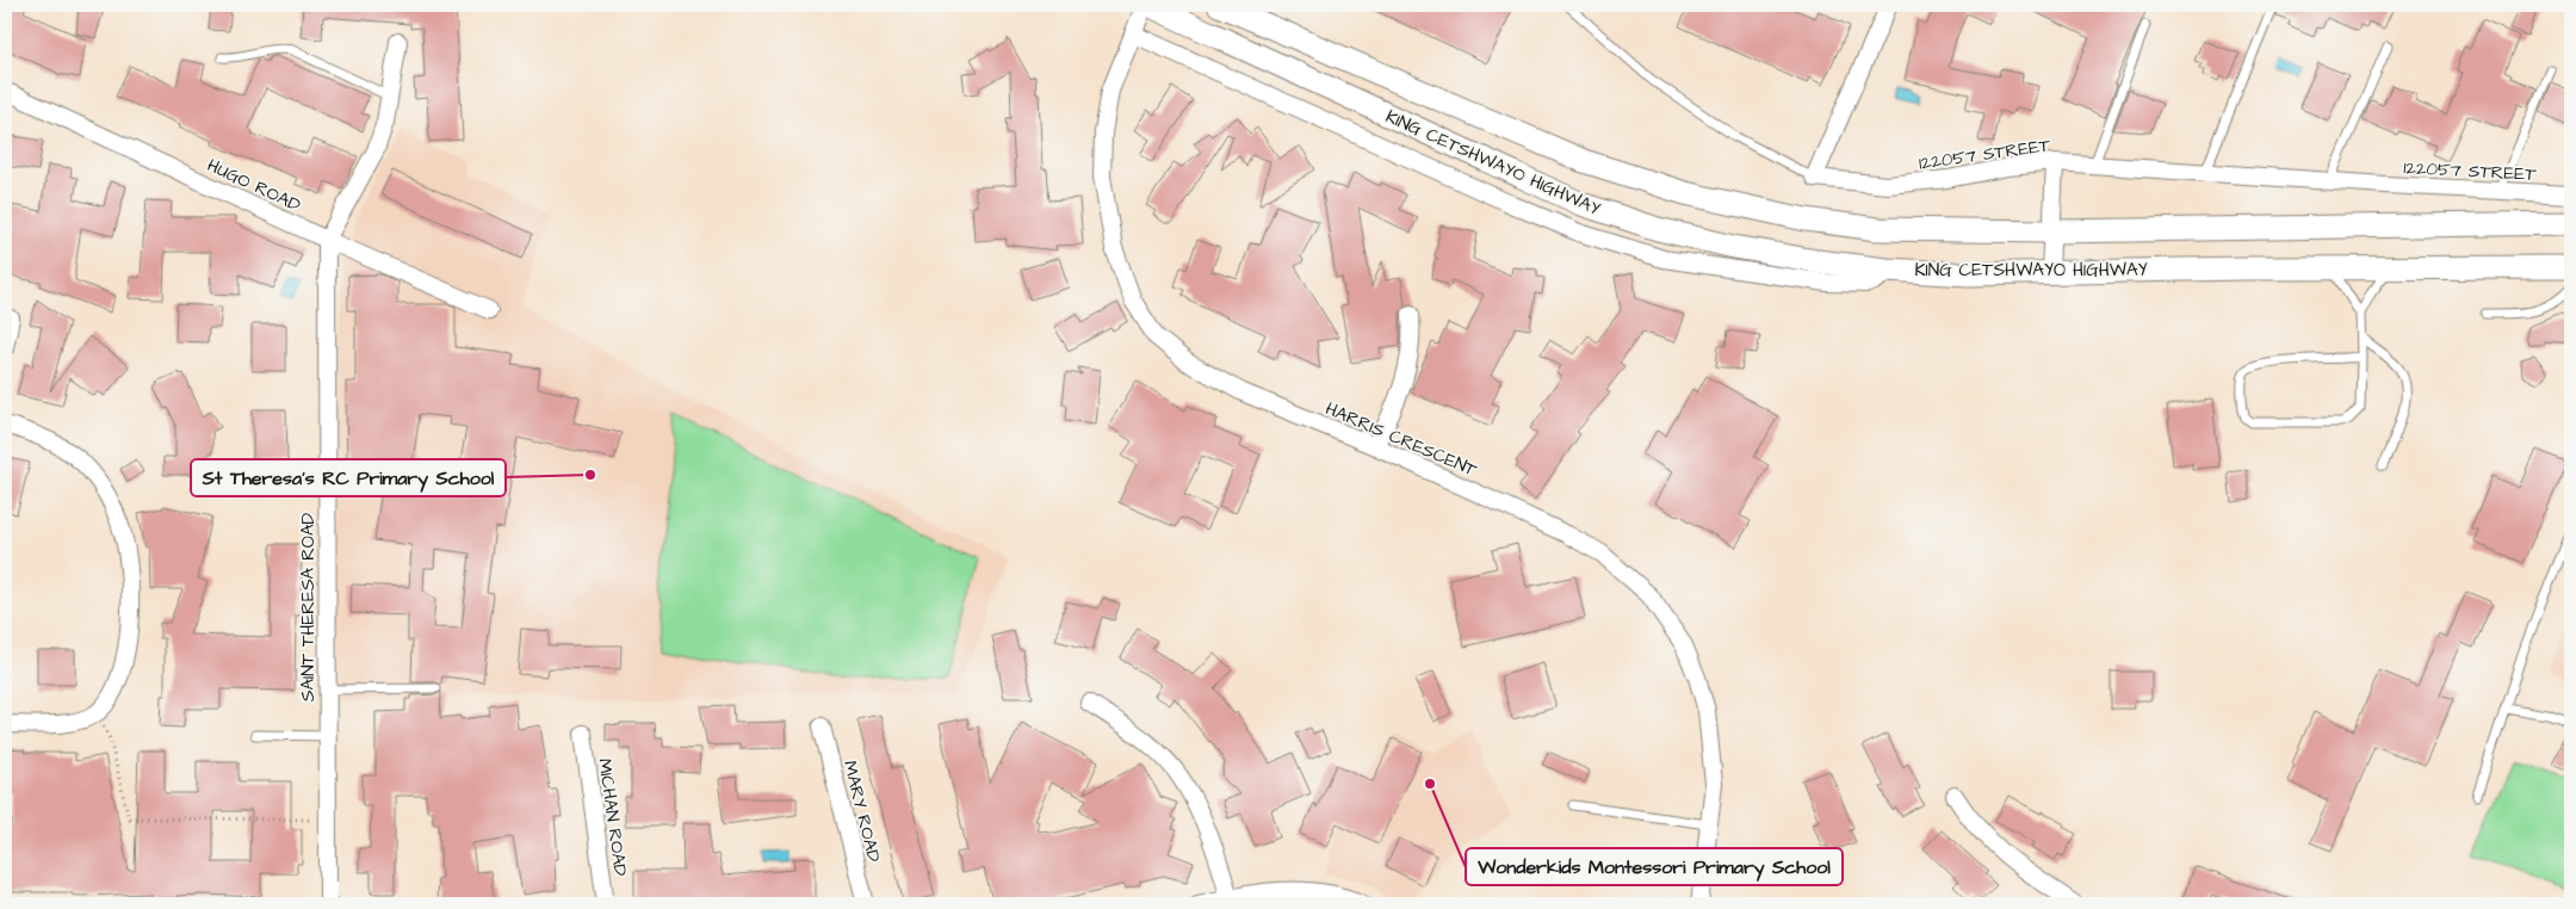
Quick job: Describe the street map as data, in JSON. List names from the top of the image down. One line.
{"streets":{"main road":["KING CETSHWAYO HIGHWAY"],"street":["122057 STREET","HUGO ROAD","HARRIS CRESCENT","SAINT THERESA ROAD","MARY ROAD","MICHAN ROAD"]},"crossings":[["KING CETSHWAYO HIGHWAY","HARRIS CRESCENT"],["HUGO ROAD","SAINT THERESA ROAD"]],"places":["St Theresa's RC Primary School","Wonderkids Montessori Primary School"]}
